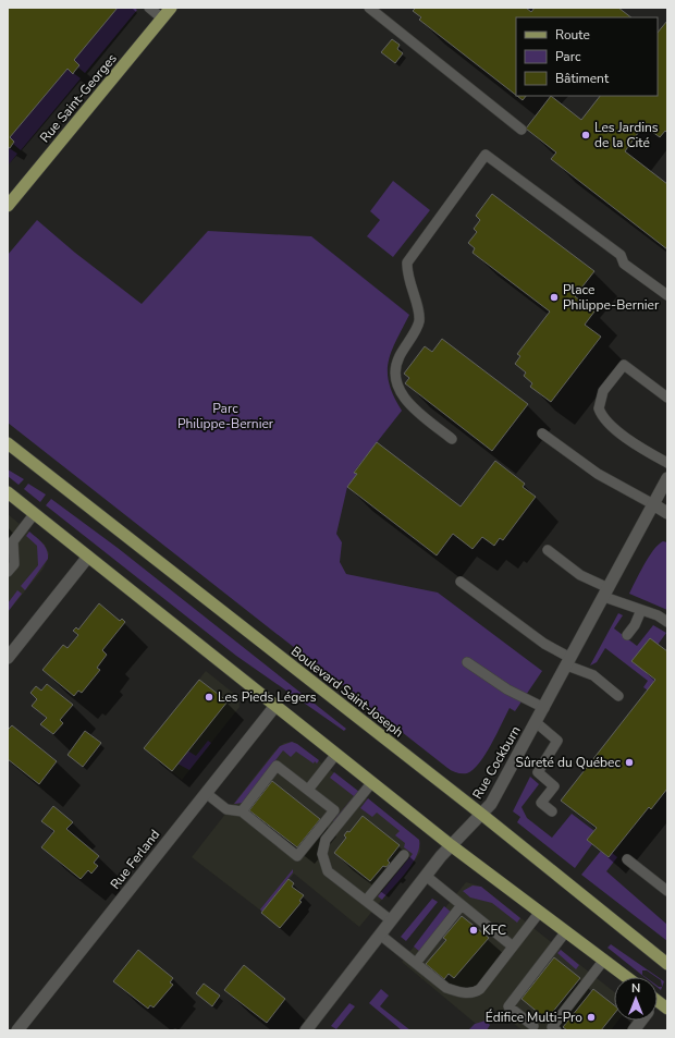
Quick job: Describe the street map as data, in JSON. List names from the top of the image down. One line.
{"streets":{"main road":["Rue Saint-Georges","Boulevard Saint-Joseph"],"street":["Rue Cockburn","Rue Ferland"]},"crossings":[["Boulevard Saint-Joseph","Rue Cockburn"]],"parks":["Parc Philippe-Bernier"],"places":["Les Jardins de la Cité","Place Philippe-Bernier","Les Pieds Légers","Sûreté du Québec","KFC","Édifice Multi-Pro"],"legend":["Route","Parc","Bâtiment"],"north":"top"}
